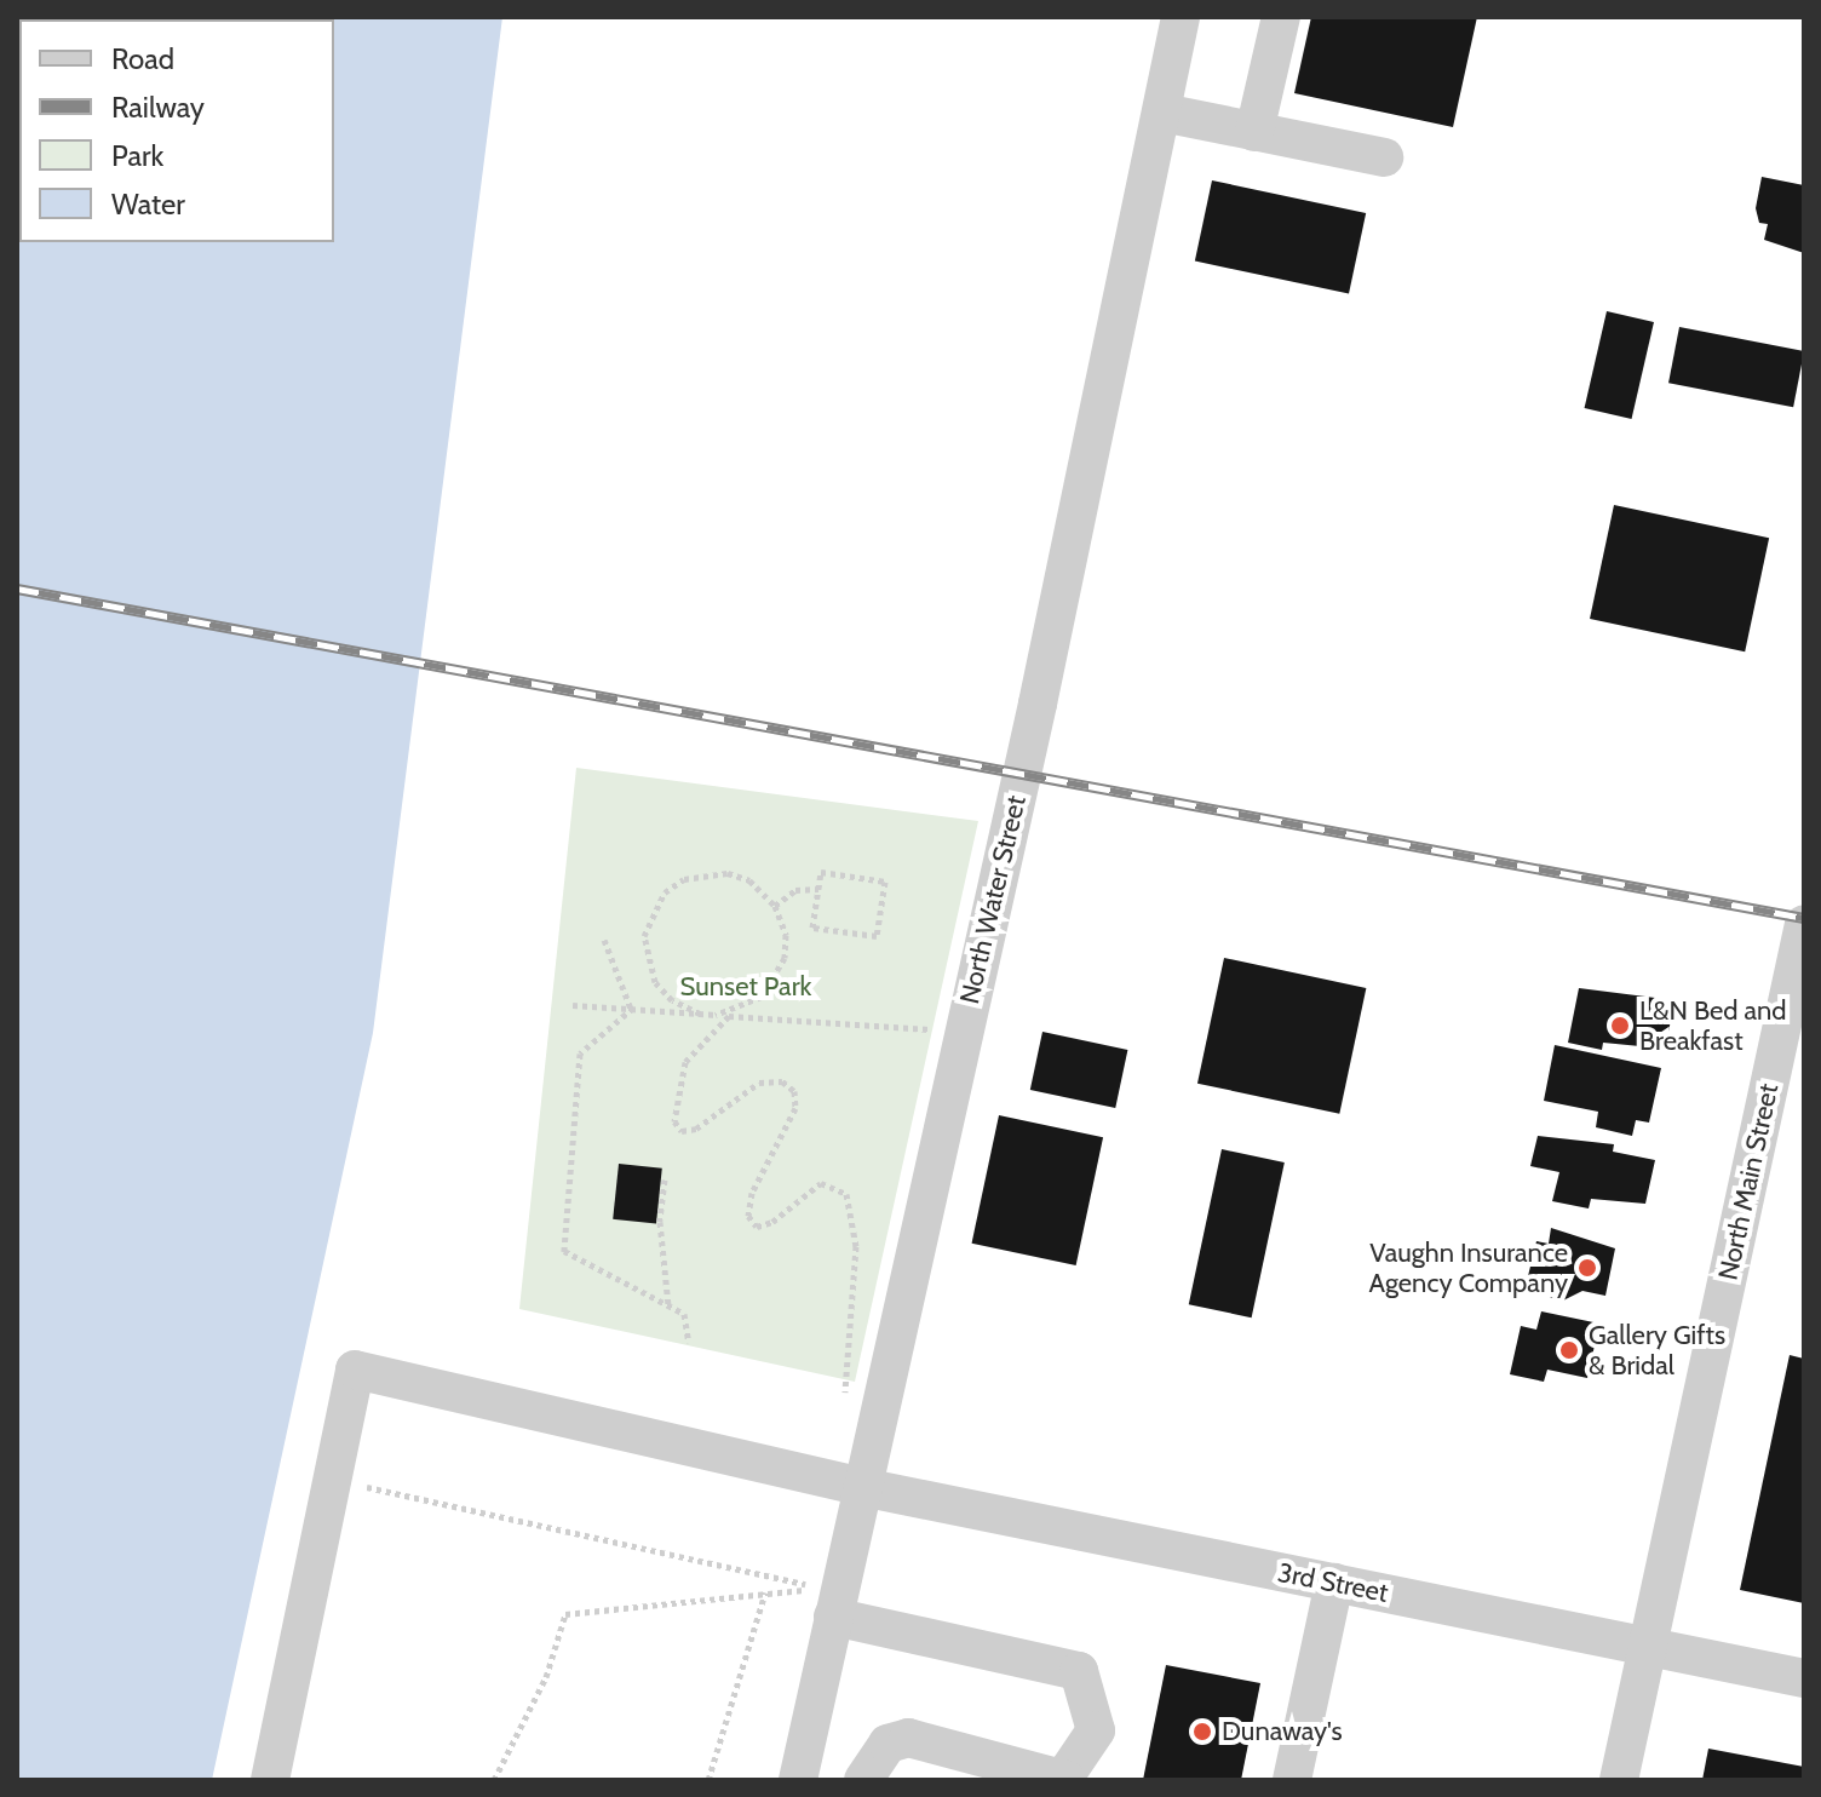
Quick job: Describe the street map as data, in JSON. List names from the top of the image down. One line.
{"streets":{"street":["North Water Street","North Main Street","3rd Street"]},"crossings":[["North Water Street","3rd Street"],["North Main Street","3rd Street"]],"parks":["Sunset Park"],"places":["L&N Bed and Breakfast","Vaughn Insurance Agency Company","Gallery Gifts & Bridal","Dunaway's"],"legend":["Road","Railway","Park","Water"]}
